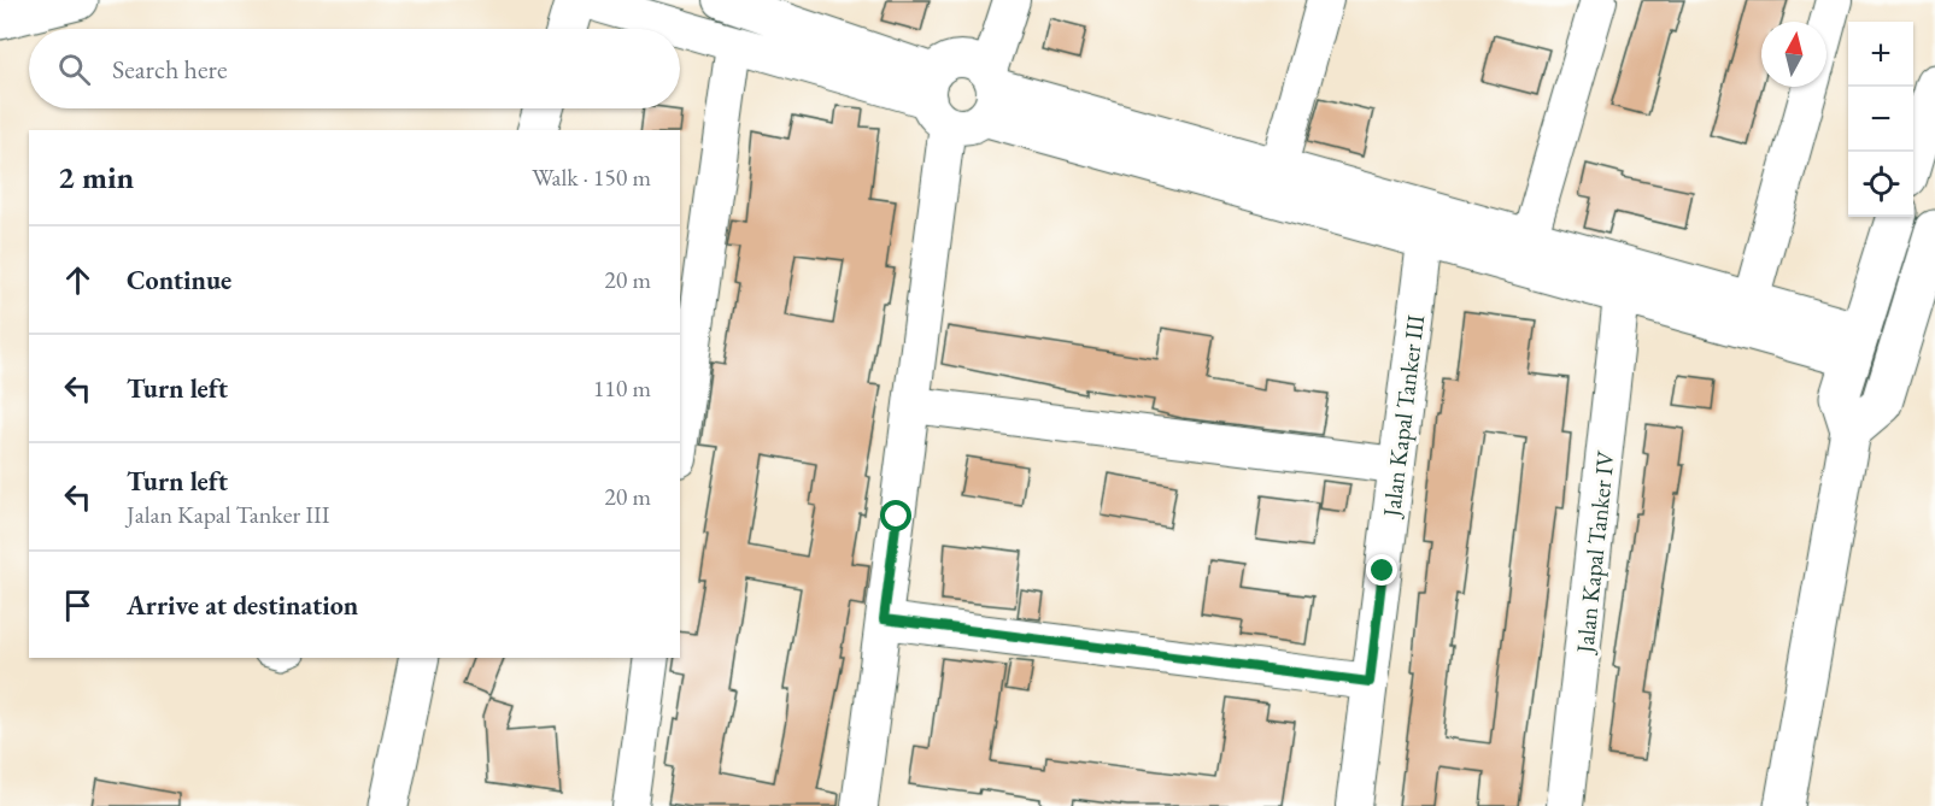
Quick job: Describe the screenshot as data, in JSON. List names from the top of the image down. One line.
{"streets":{"street":["Jalan Kapal Tanker III","Jalan Kapal Tanker IV"]},"north":"top","page":{"map_buttons":["+","−"],"search":"Search here","heading":["2 min","Walk · 150 m"],"list":[["Continue","20 m"],["Turn left","110 m"],["Turn left","Jalan Kapal Tanker III","20 m"],"Arrive at destination"]}}
